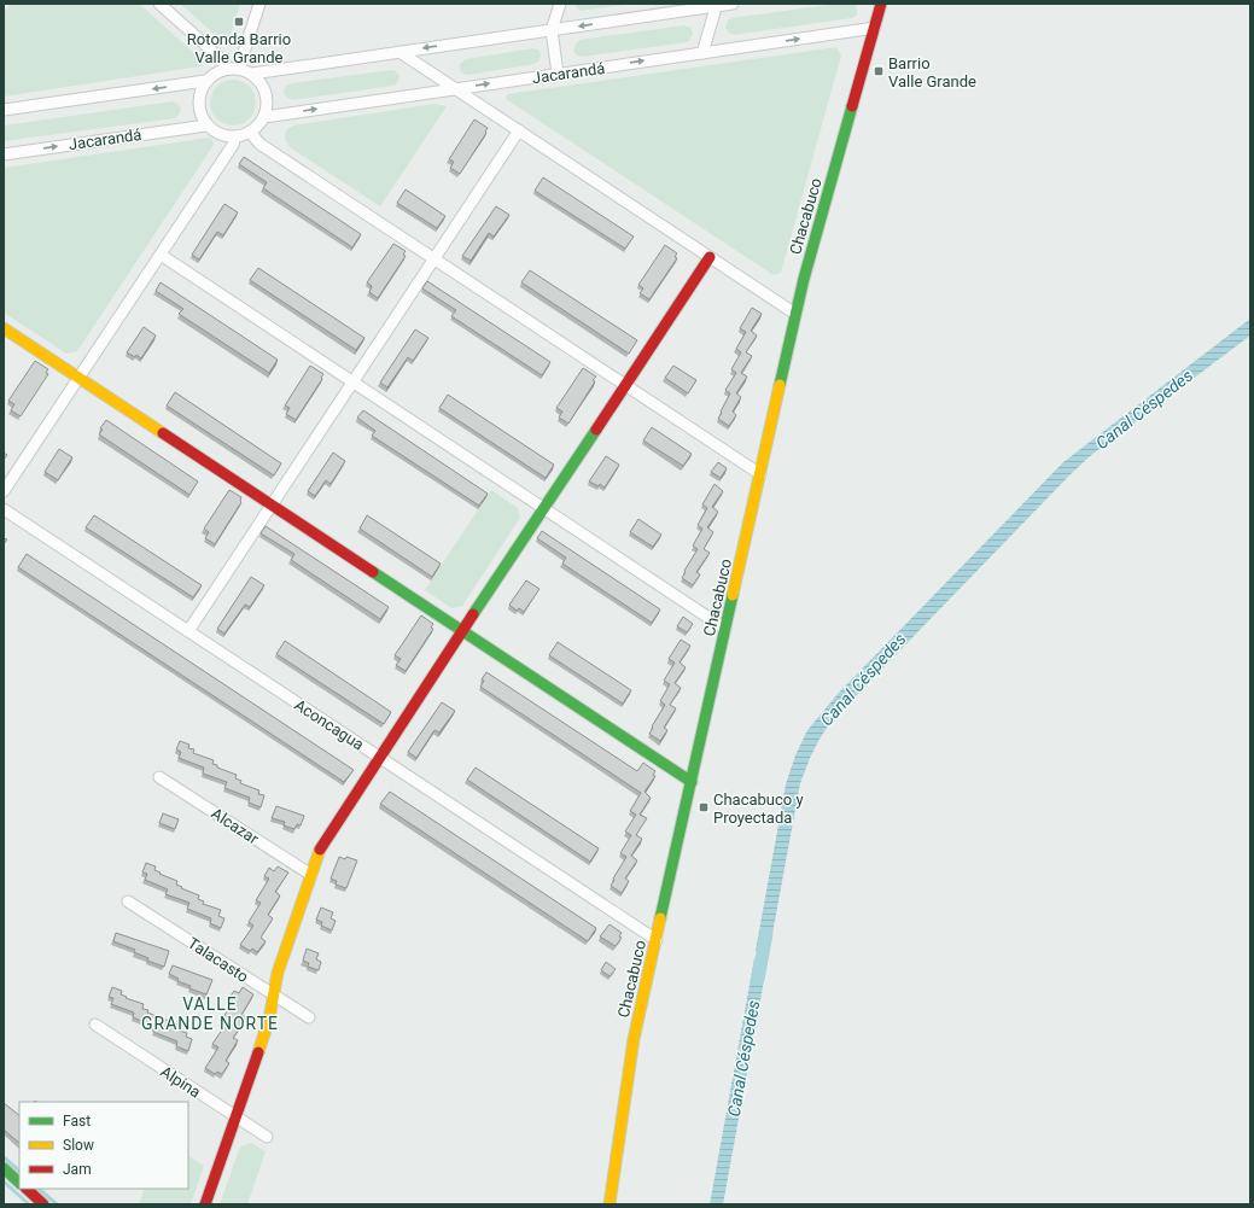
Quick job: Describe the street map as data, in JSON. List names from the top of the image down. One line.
{"streets":{"street":["Jacarandá","Chacabuco","Aconcagua","Alcazar","Talacasto","Alpina"]},"crossings":[["Jacarandá","Chacabuco"],["Chacabuco","Aconcagua"]],"districts":["VALLE GRANDE NORTE"],"water":["Canal Céspedes"],"places":{"transit":["Rotonda Barrio Valle Grande","Barrio Valle Grande","Chacabuco y Proyectada"]},"legend":["Fast","Slow","Jam"]}
